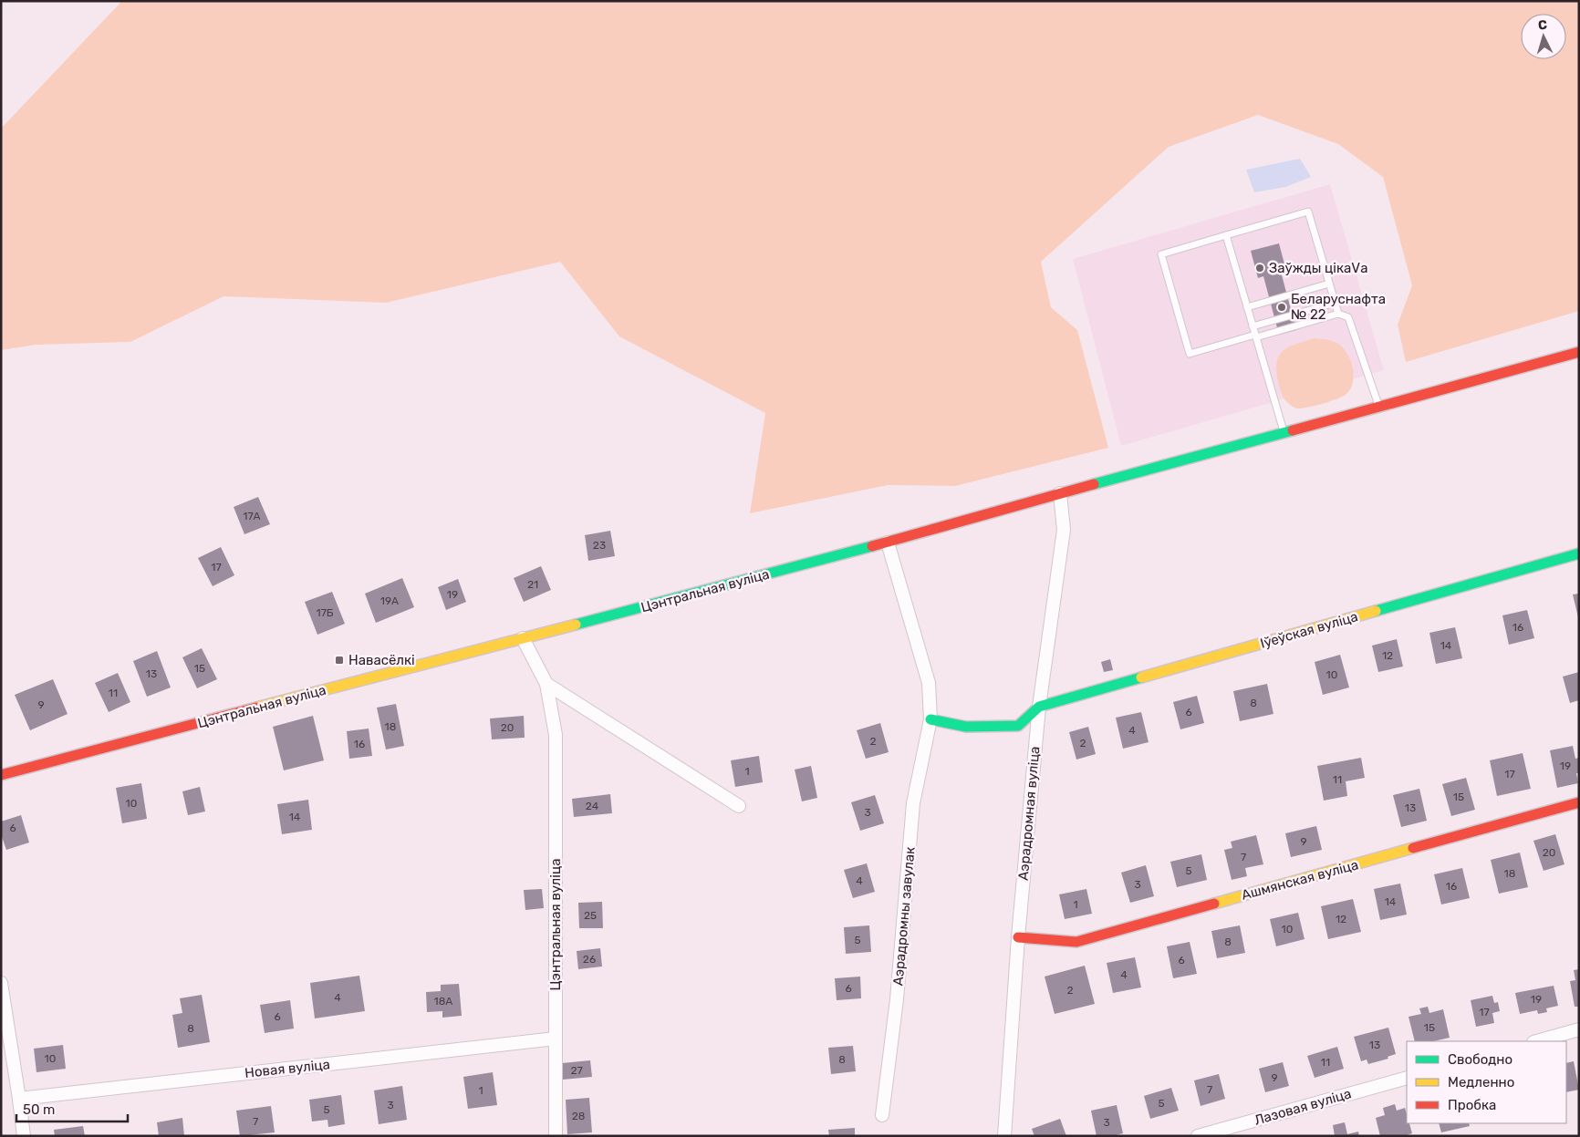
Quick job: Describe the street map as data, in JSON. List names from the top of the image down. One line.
{"streets":{"main road":["Цэнтральная вуліца","Іўеўская вуліца","Ашмянская вуліца"],"street":["Аэрадромная вуліца","Аэрадромны завулак","Новая вуліца","Лазовая вуліца"]},"crossings":[["Цэнтральная вуліца","Аэрадромная вуліца"],["Цэнтральная вуліца","Аэрадромны завулак"],["Цэнтральная вуліца","Новая вуліца"],["Іўеўская вуліца","Аэрадромная вуліца"],["Аэрадромная вуліца","Ашмянская вуліца"]],"places":{"other":["Заўжды цікаVа","Беларуснафта № 22"],"transit":["Навасёлкі"]},"house_numbers":["17А","23","17","21","19","19А","17Б","16","14","12","15","13","10","11","8","9","6","18","20","4","2","2","16","19","1","17","11","15","10","24","13","3","14","6","9","20","7","5","18","4","3","16","14","1","25","12","10","5","8","26","6","4","6","2","4","19","18А","17","6","15","8","13","10","8","11","27","9","7","1","5","3","5","28","7","3"],"legend":["Свободно","Медленно","Пробка"],"scale_bar":"50 m","north":"top"}
